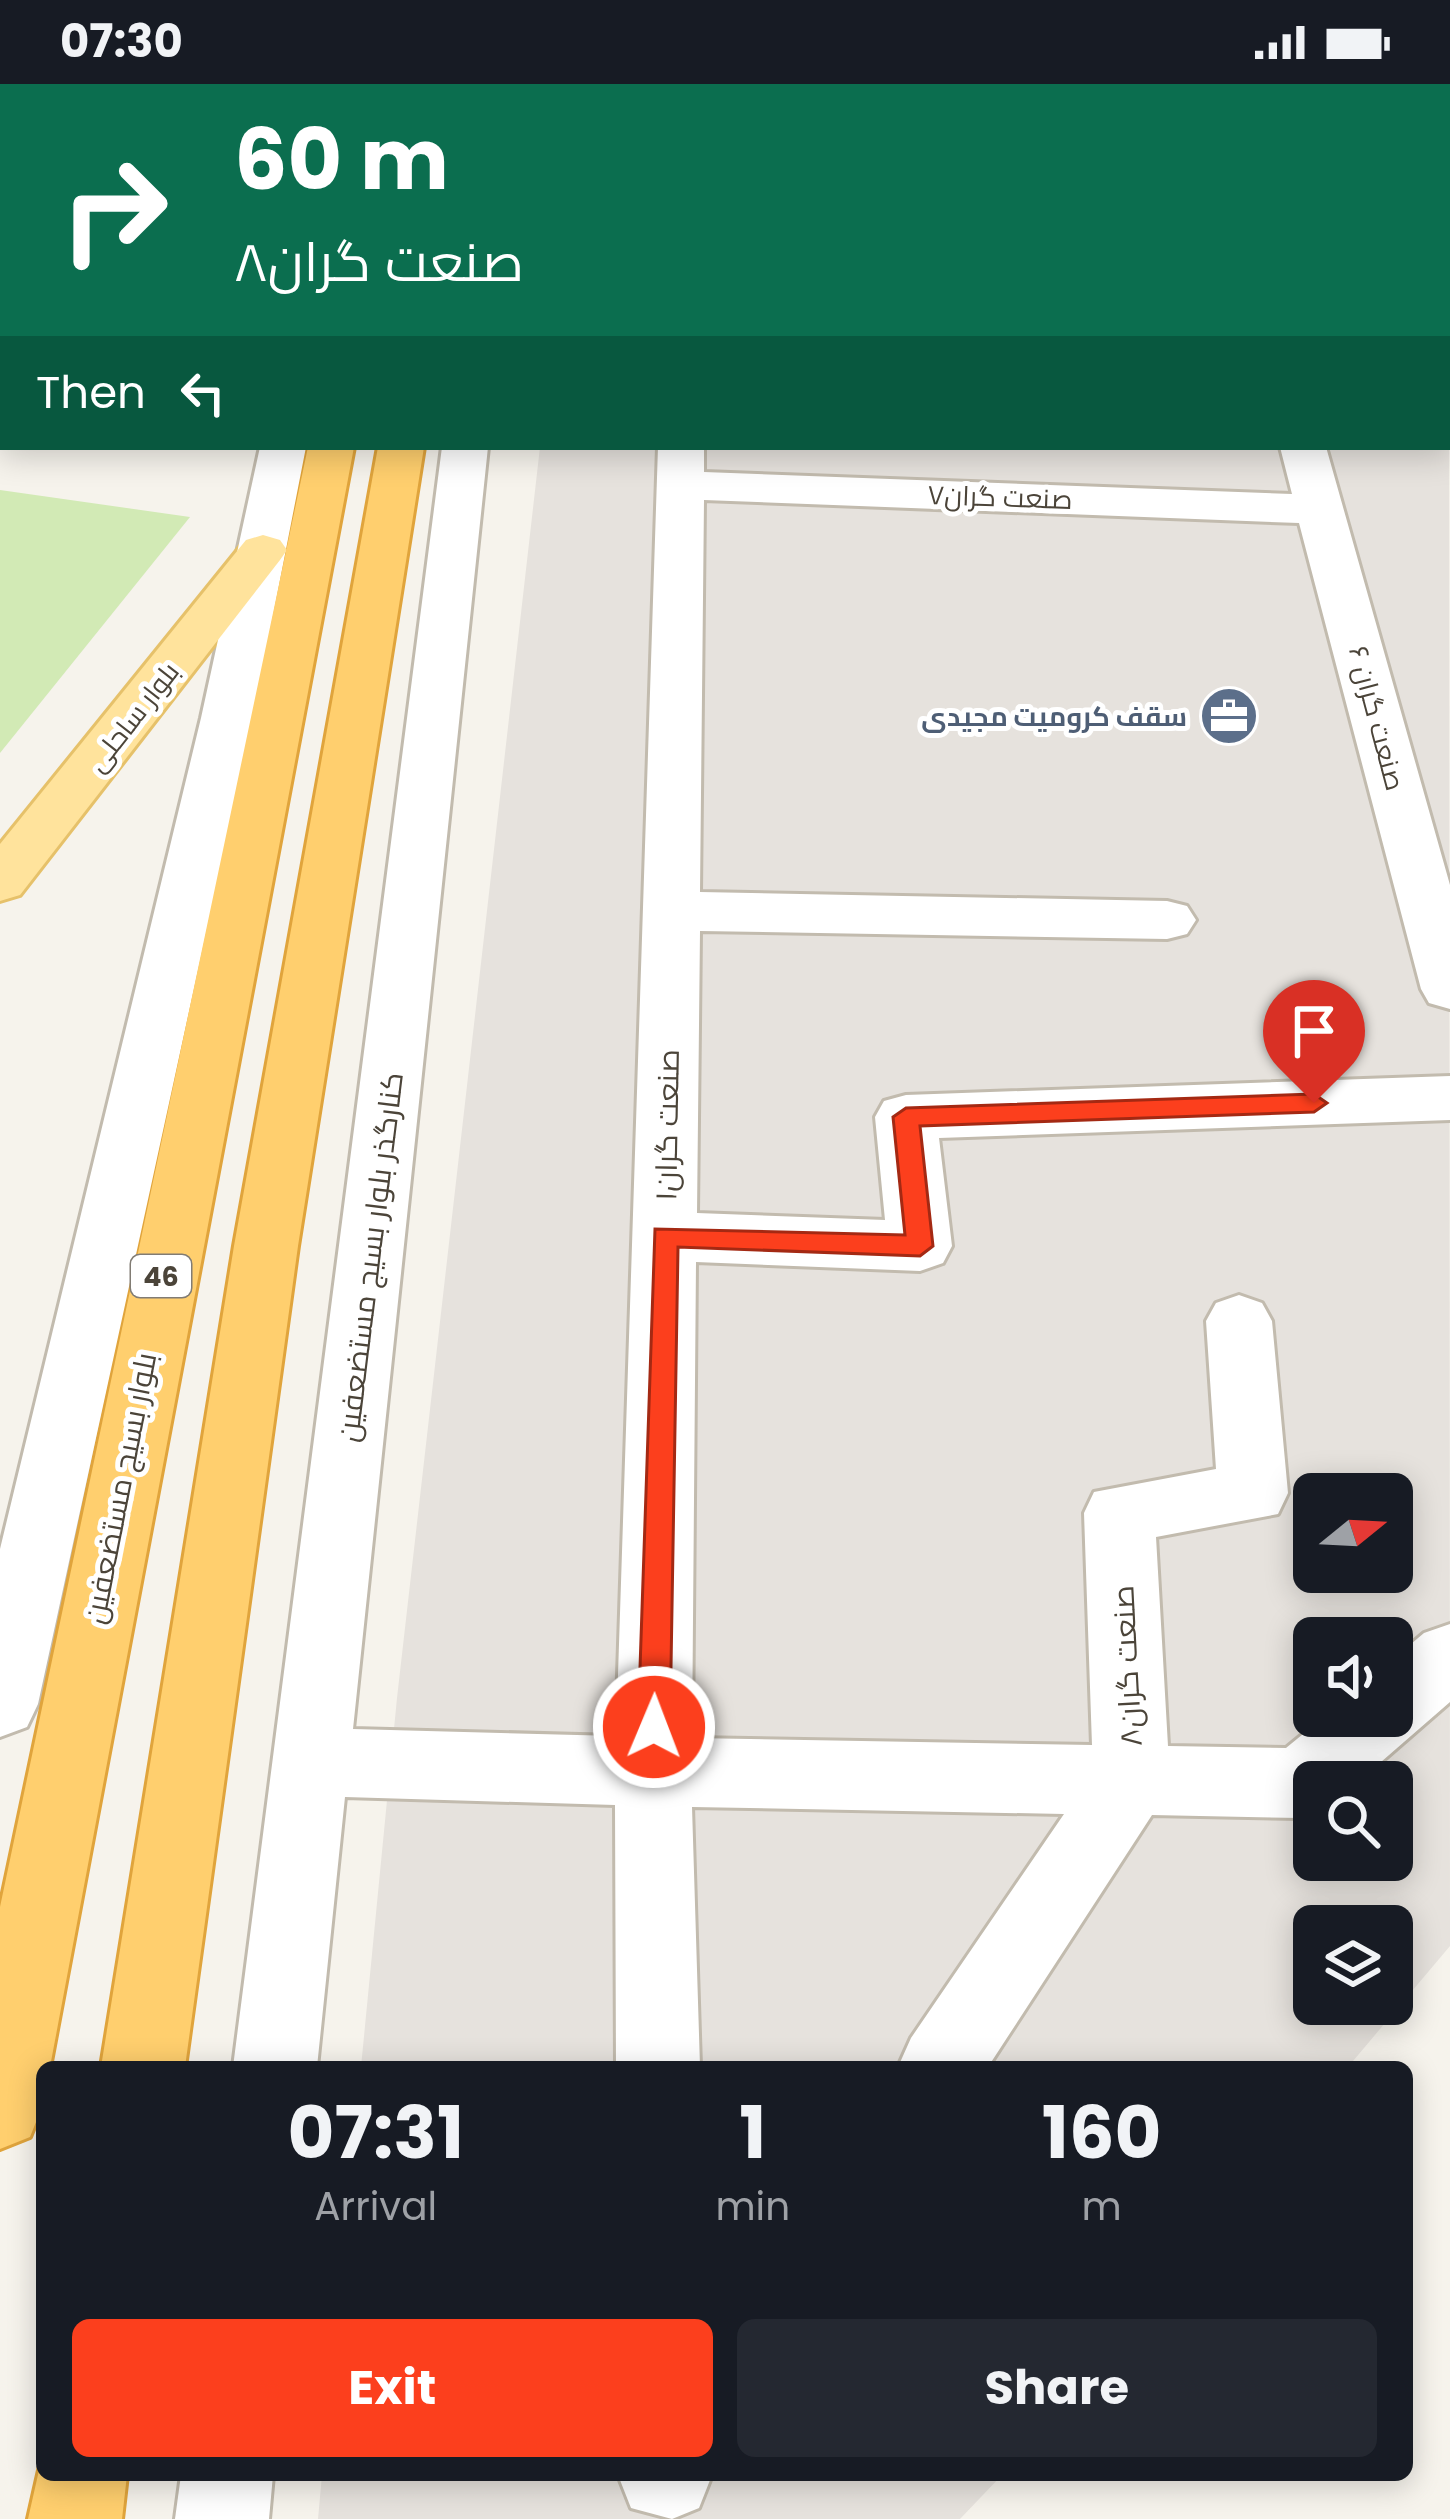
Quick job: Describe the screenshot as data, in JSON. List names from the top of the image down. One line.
{"streets":{"highway":["46","بلوار بسیج مستضعفین"],"main road":["بلوار ساحلی"],"street":["صنعت گران۷","صنعت گران ۶","صنعت گران۱","کنارگذر بلوار بسیج مستضعفین","صنعت گران۸"]},"crossings":[["صنعت گران۷","صنعت گران ۶"],["صنعت گران۷","صنعت گران۱"]],"places":{"office":["سقف کرومیت مجیدی"]},"north":"right","page":{"status":"07:30","turn":["60 m","صنعت گران۸"],"then":"Then","eta":["07:31","Arrival","1","min","160","m"],"buttons":["Exit","Share"]}}
